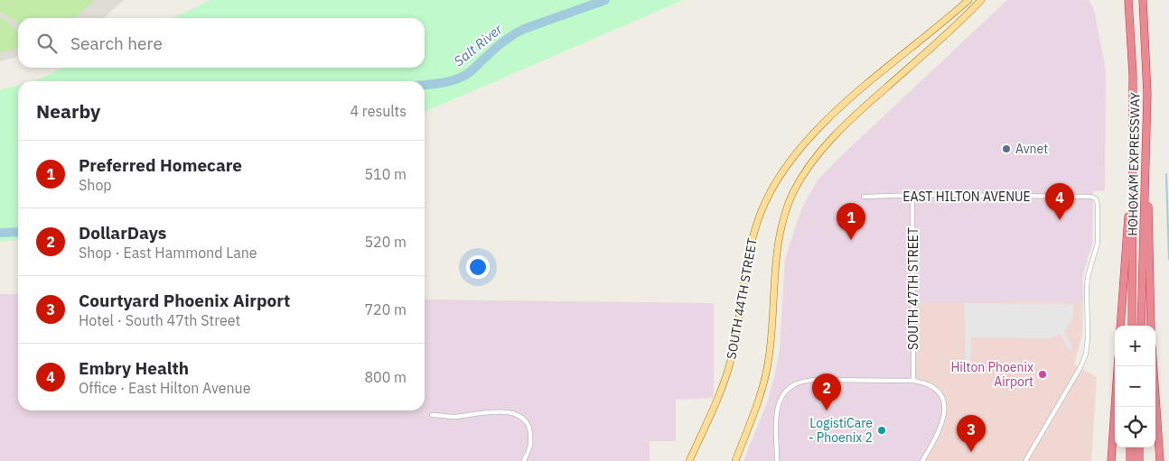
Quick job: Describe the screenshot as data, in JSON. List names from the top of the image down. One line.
{"streets":{"highway":["HOHOKAM EXPRESSWAY"],"main road":["SOUTH 44TH STREET"],"street":["EAST HILTON AVENUE","SOUTH 47TH STREET"]},"crossings":[["EAST HILTON AVENUE","SOUTH 47TH STREET"]],"water":["Salt River"],"places":["Avnet","Hilton Phoenix Airport","LogistiCare - Phoenix 2"],"page":{"search":"Search here","heading":["Nearby","4 results"],"list":[{"mark":"1","name":"Preferred Homecare","note":"Shop","value":"510 m"},{"mark":"2","name":"DollarDays","note":"Shop · East Hammond Lane","value":"520 m"},{"mark":"3","name":"Courtyard Phoenix Airport","note":"Hotel · South 47th Street","value":"720 m"},{"mark":"4","name":"Embry Health","note":"Office · East Hilton Avenue","value":"800 m"}],"pins":["4","1","2","3"],"map_buttons":["+","−"]}}
